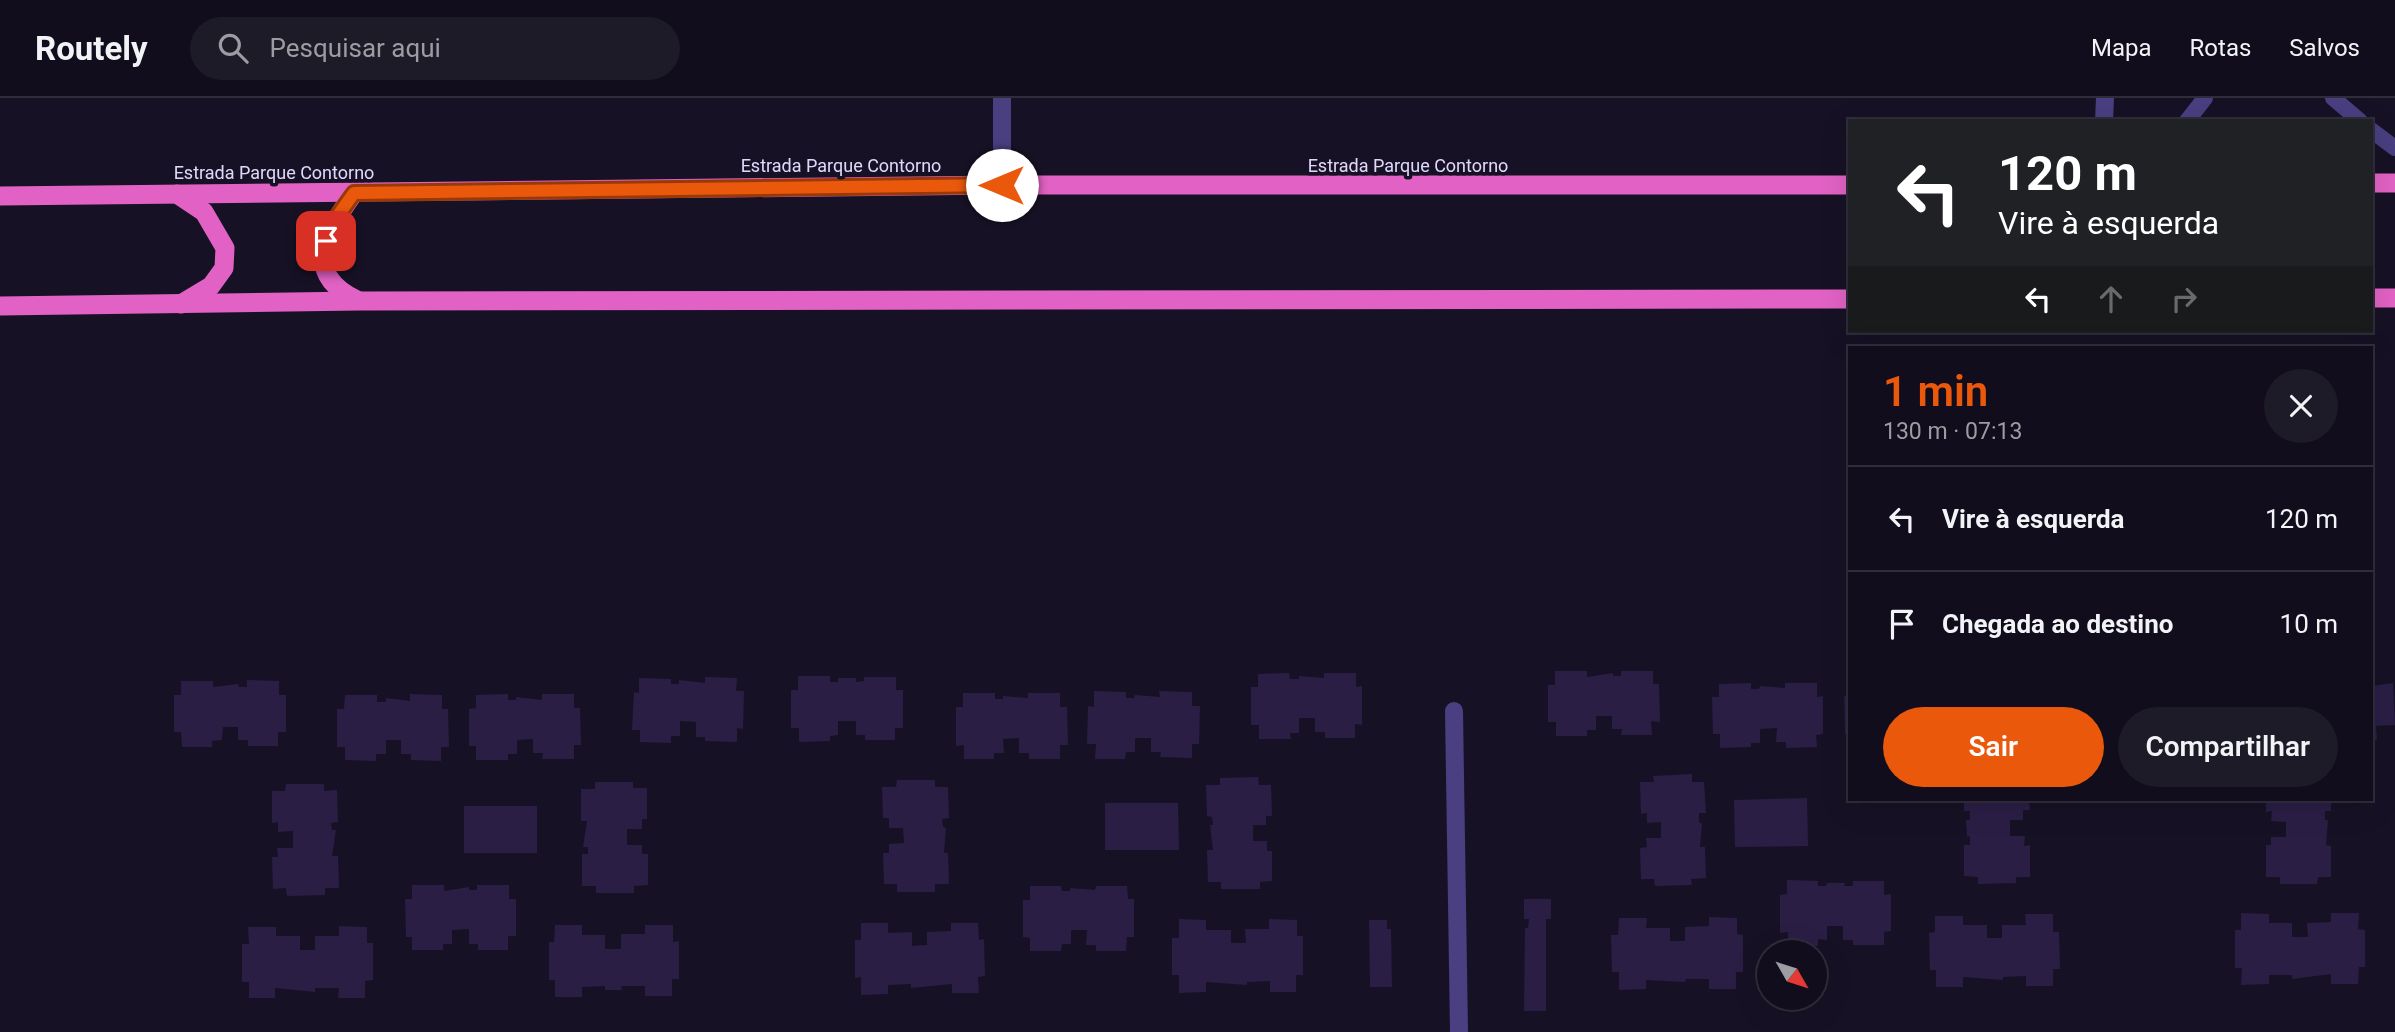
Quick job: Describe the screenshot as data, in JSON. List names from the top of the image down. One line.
{"streets":{"highway":["Estrada Parque Contorno"]},"north":"bottom right","page":{"header":"Routely","search":"Pesquisar aqui","nav":["Mapa","Rotas","Salvos"],"turn":["120 m","Vire à esquerda"],"heading":["1 min","130 m · 07:13"],"list":[{"name":"Vire à esquerda","value":"120 m"},{"name":"Chegada ao destino","value":"10 m"}],"buttons":["Sair","Compartilhar"]}}
